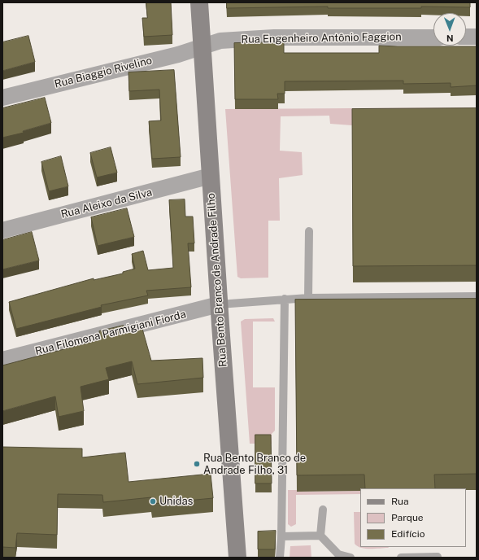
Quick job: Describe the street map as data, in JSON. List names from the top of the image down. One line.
{"streets":{"street":["Rua Engenheiro Antônio Faggion","Rua Biaggio Rivelino","Rua Aleixo da Silva","Rua Bento Branco de Andrade Filho","Rua Filomena Parmigiani Fiorda"]},"crossings":[["Rua Engenheiro Antônio Faggion","Rua Biaggio Rivelino"],["Rua Engenheiro Antônio Faggion","Rua Bento Branco de Andrade Filho"],["Rua Biaggio Rivelino","Rua Bento Branco de Andrade Filho"],["Rua Aleixo da Silva","Rua Bento Branco de Andrade Filho"],["Rua Bento Branco de Andrade Filho","Rua Filomena Parmigiani Fiorda"]],"places":["Rua Bento Branco de Andrade Filho, 31","Unidas"],"legend":["Rua","Parque","Edifício"],"north":"bottom"}
